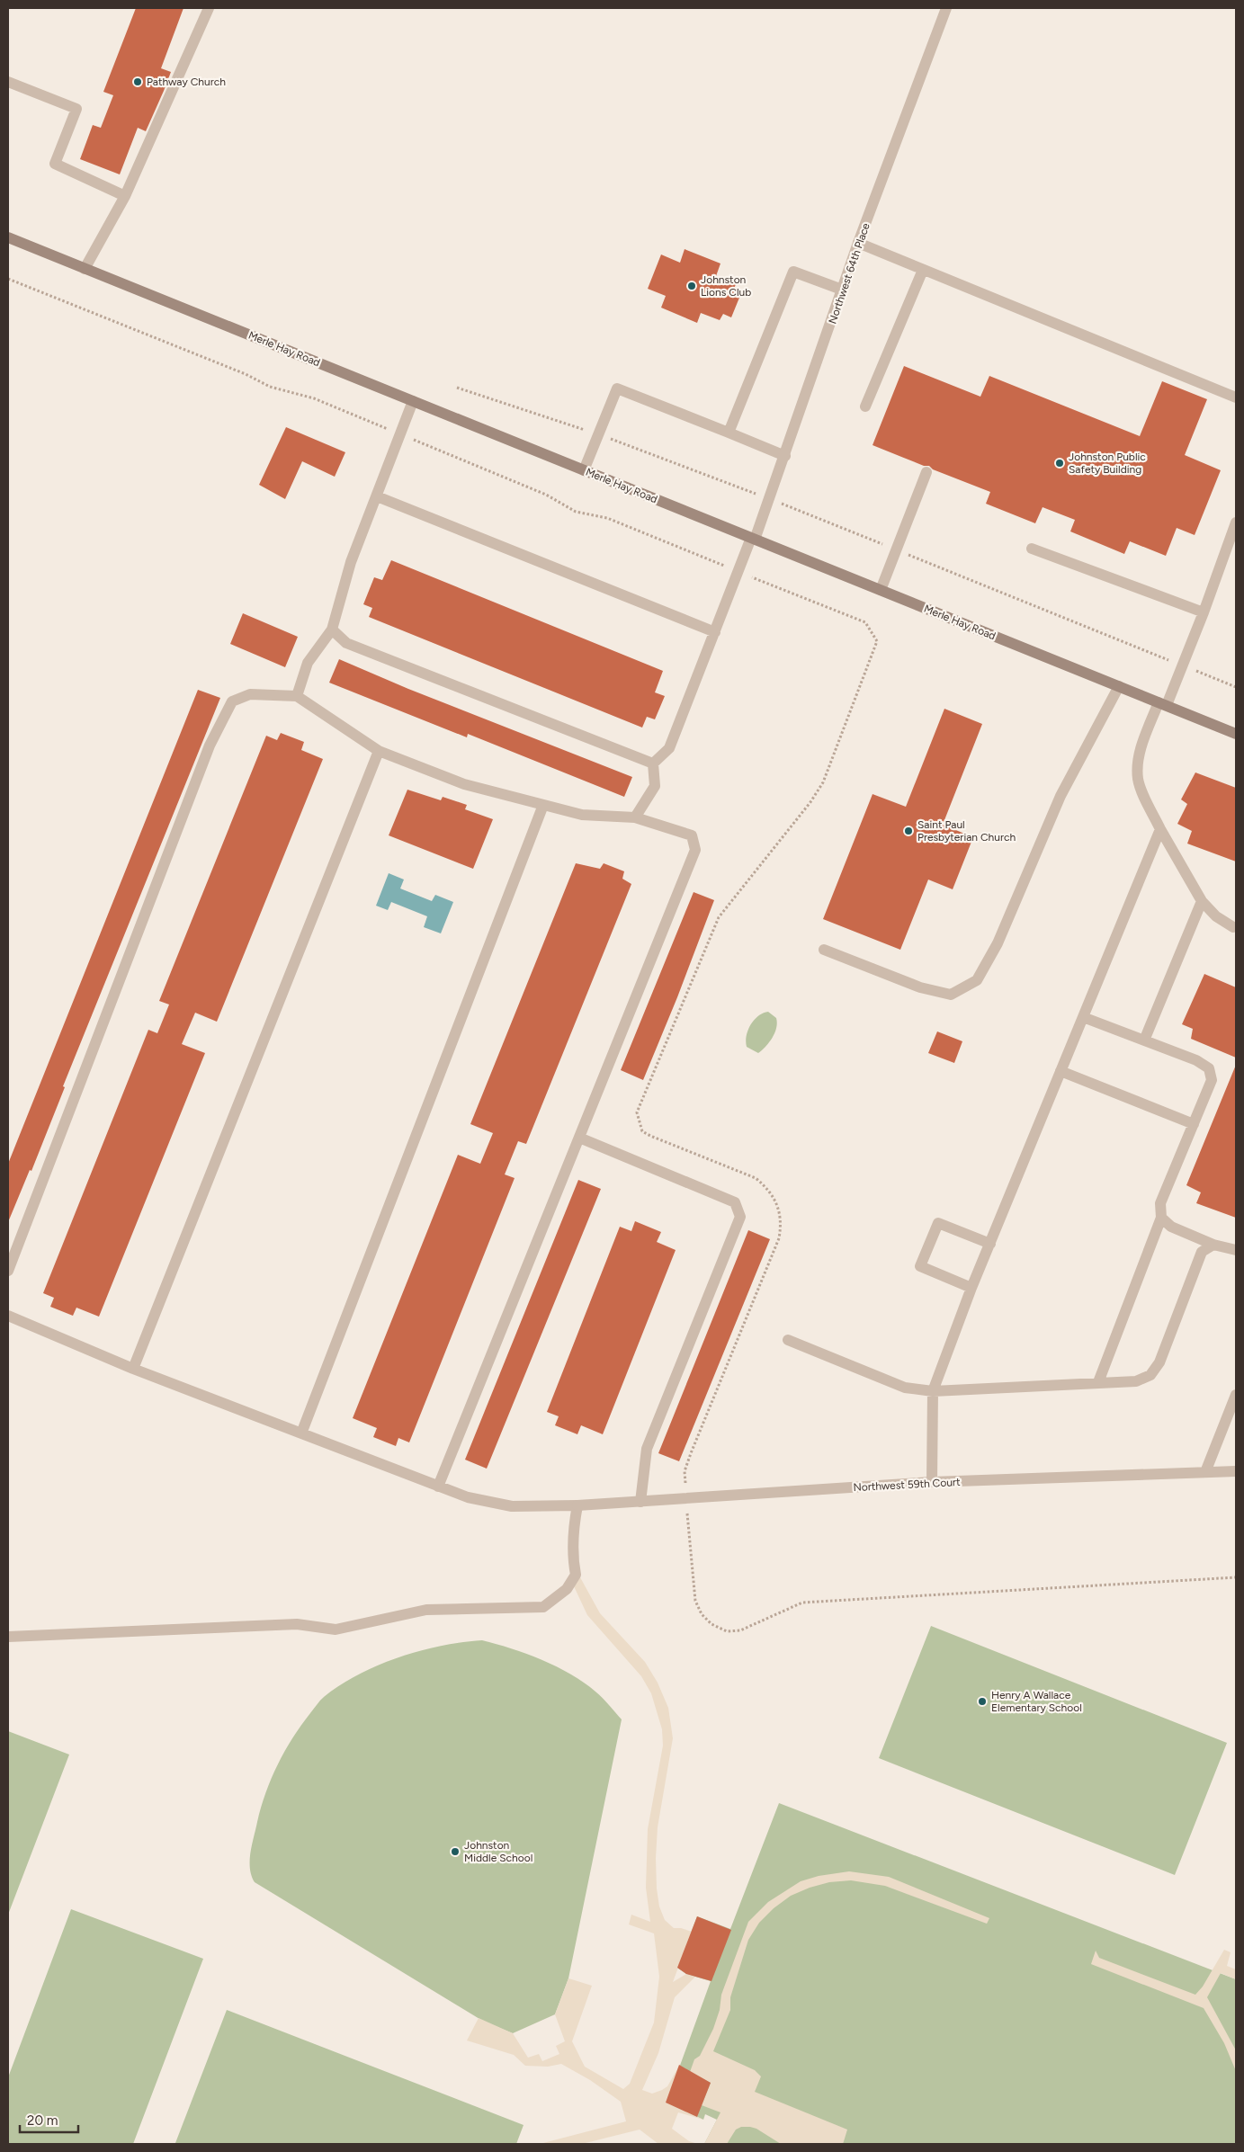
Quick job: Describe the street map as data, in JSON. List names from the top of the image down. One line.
{"streets":{"main road":["Merle Hay Road"],"street":["Northwest 64th Place","Northwest 59th Court"]},"crossings":[["Northwest 64th Place","Merle Hay Road"]],"places":["Pathway Church","Johnston Lions Club","Johnston Public Safety Building","Saint Paul Presbyterian Church","Henry A Wallace Elementary School","Johnston Middle School"],"scale_bar":"20 m"}
